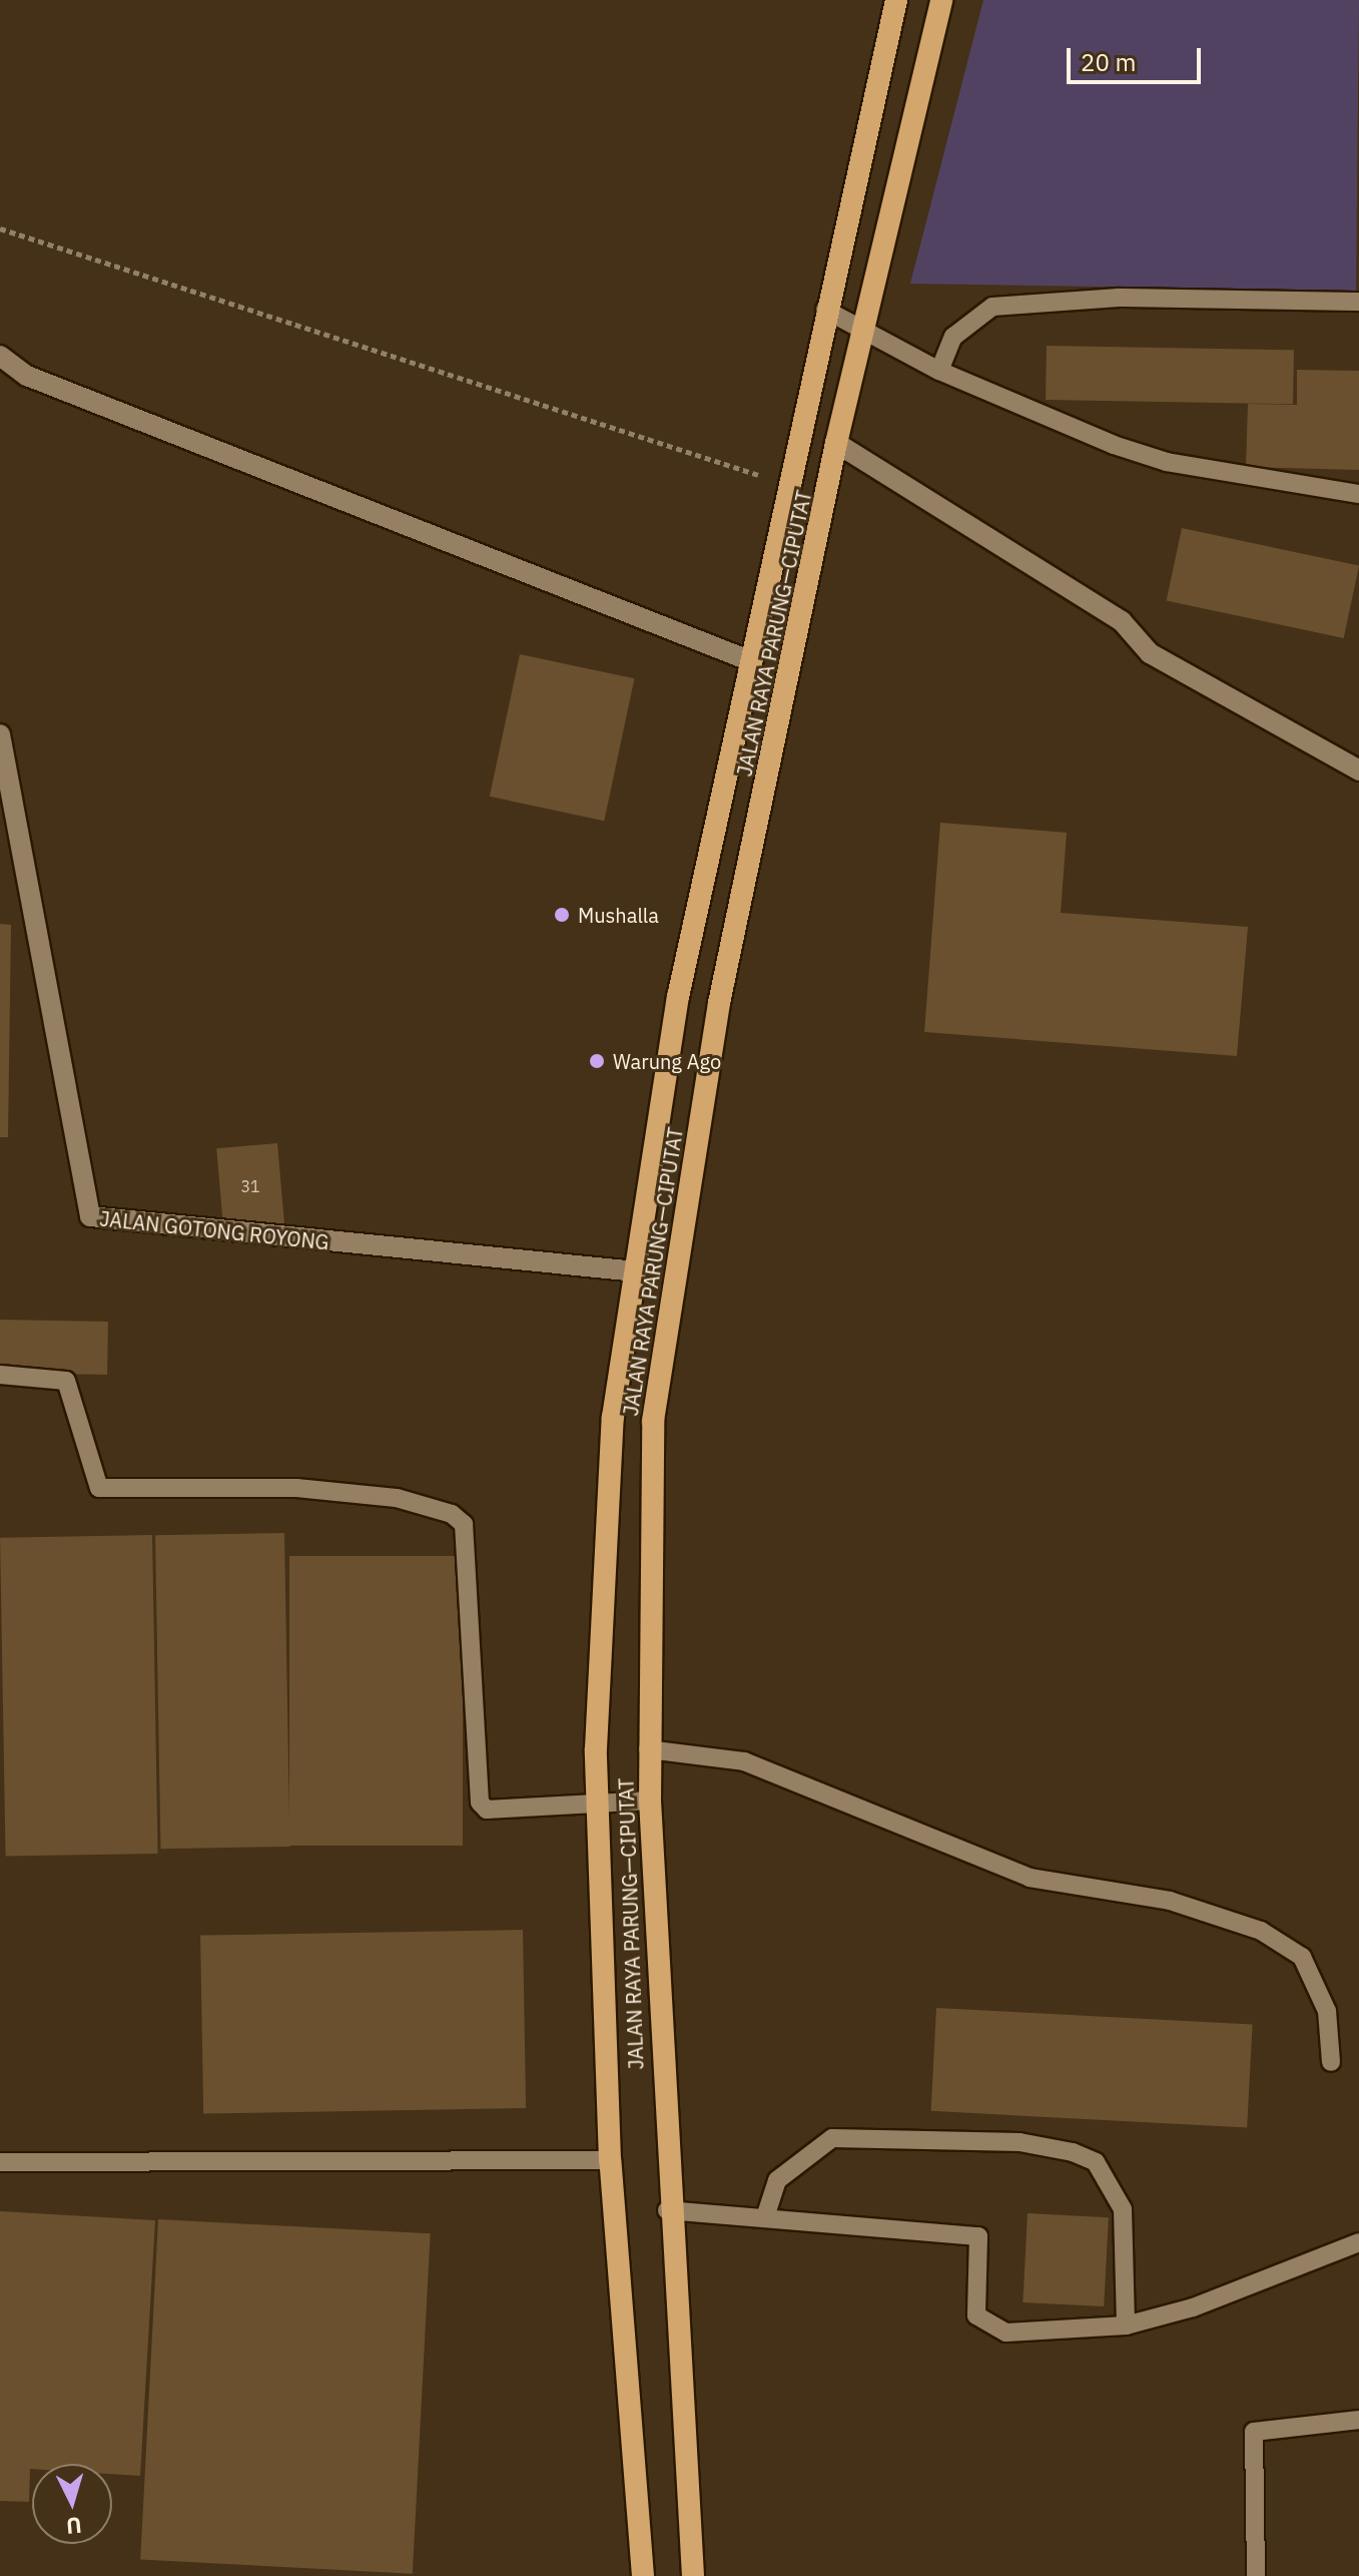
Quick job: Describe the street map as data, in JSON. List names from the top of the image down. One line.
{"streets":{"highway":["JALAN RAYA PARUNG—CIPUTAT"],"street":["JALAN GOTONG ROYONG"]},"crossings":[["JALAN RAYA PARUNG—CIPUTAT","JALAN GOTONG ROYONG"]],"places":["Mushalla","Warung Ago"],"house_numbers":["31"],"scale_bar":"20 m","north":"bottom"}
